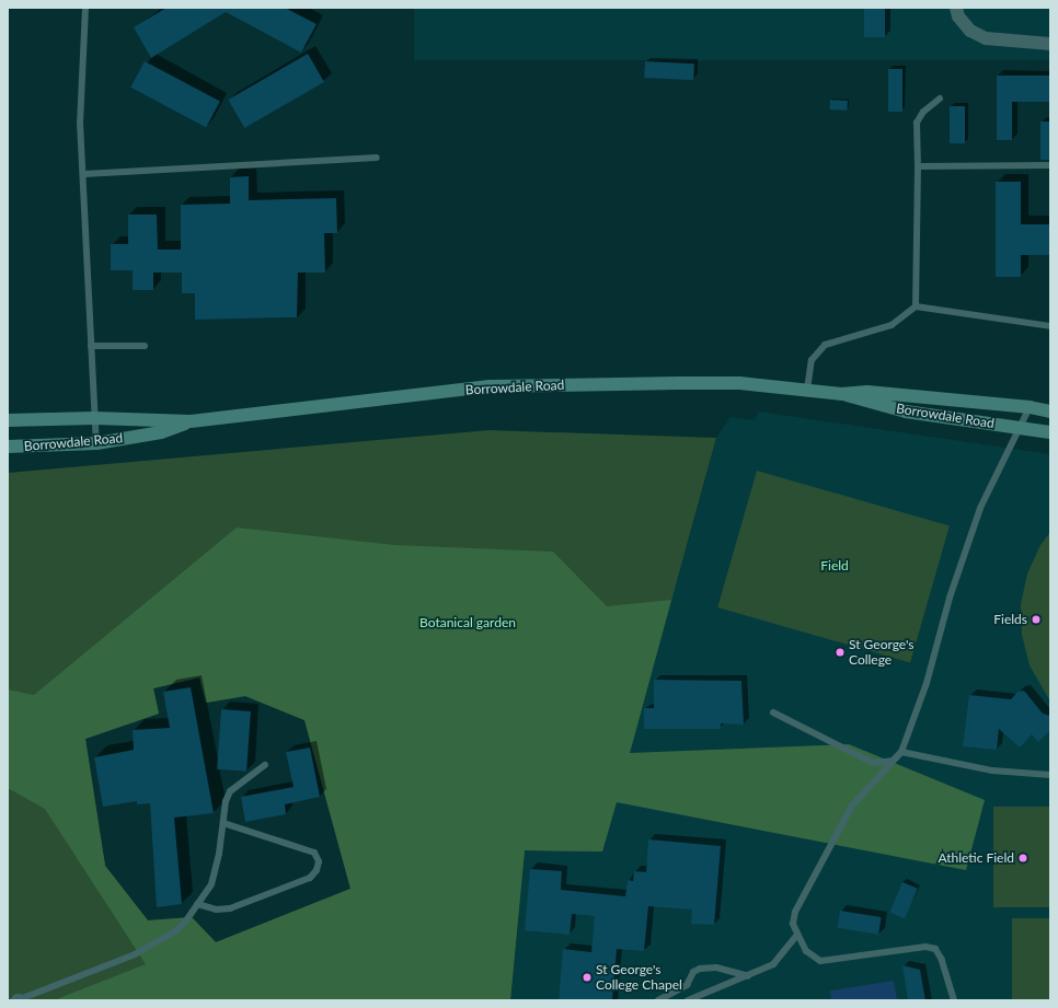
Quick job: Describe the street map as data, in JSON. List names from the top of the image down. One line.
{"streets":{"main road":["Borrowdale Road"]},"parks":["Field","Botanical garden"],"places":["Fields","St George's College","Athletic Field","St George's College Chapel"]}
